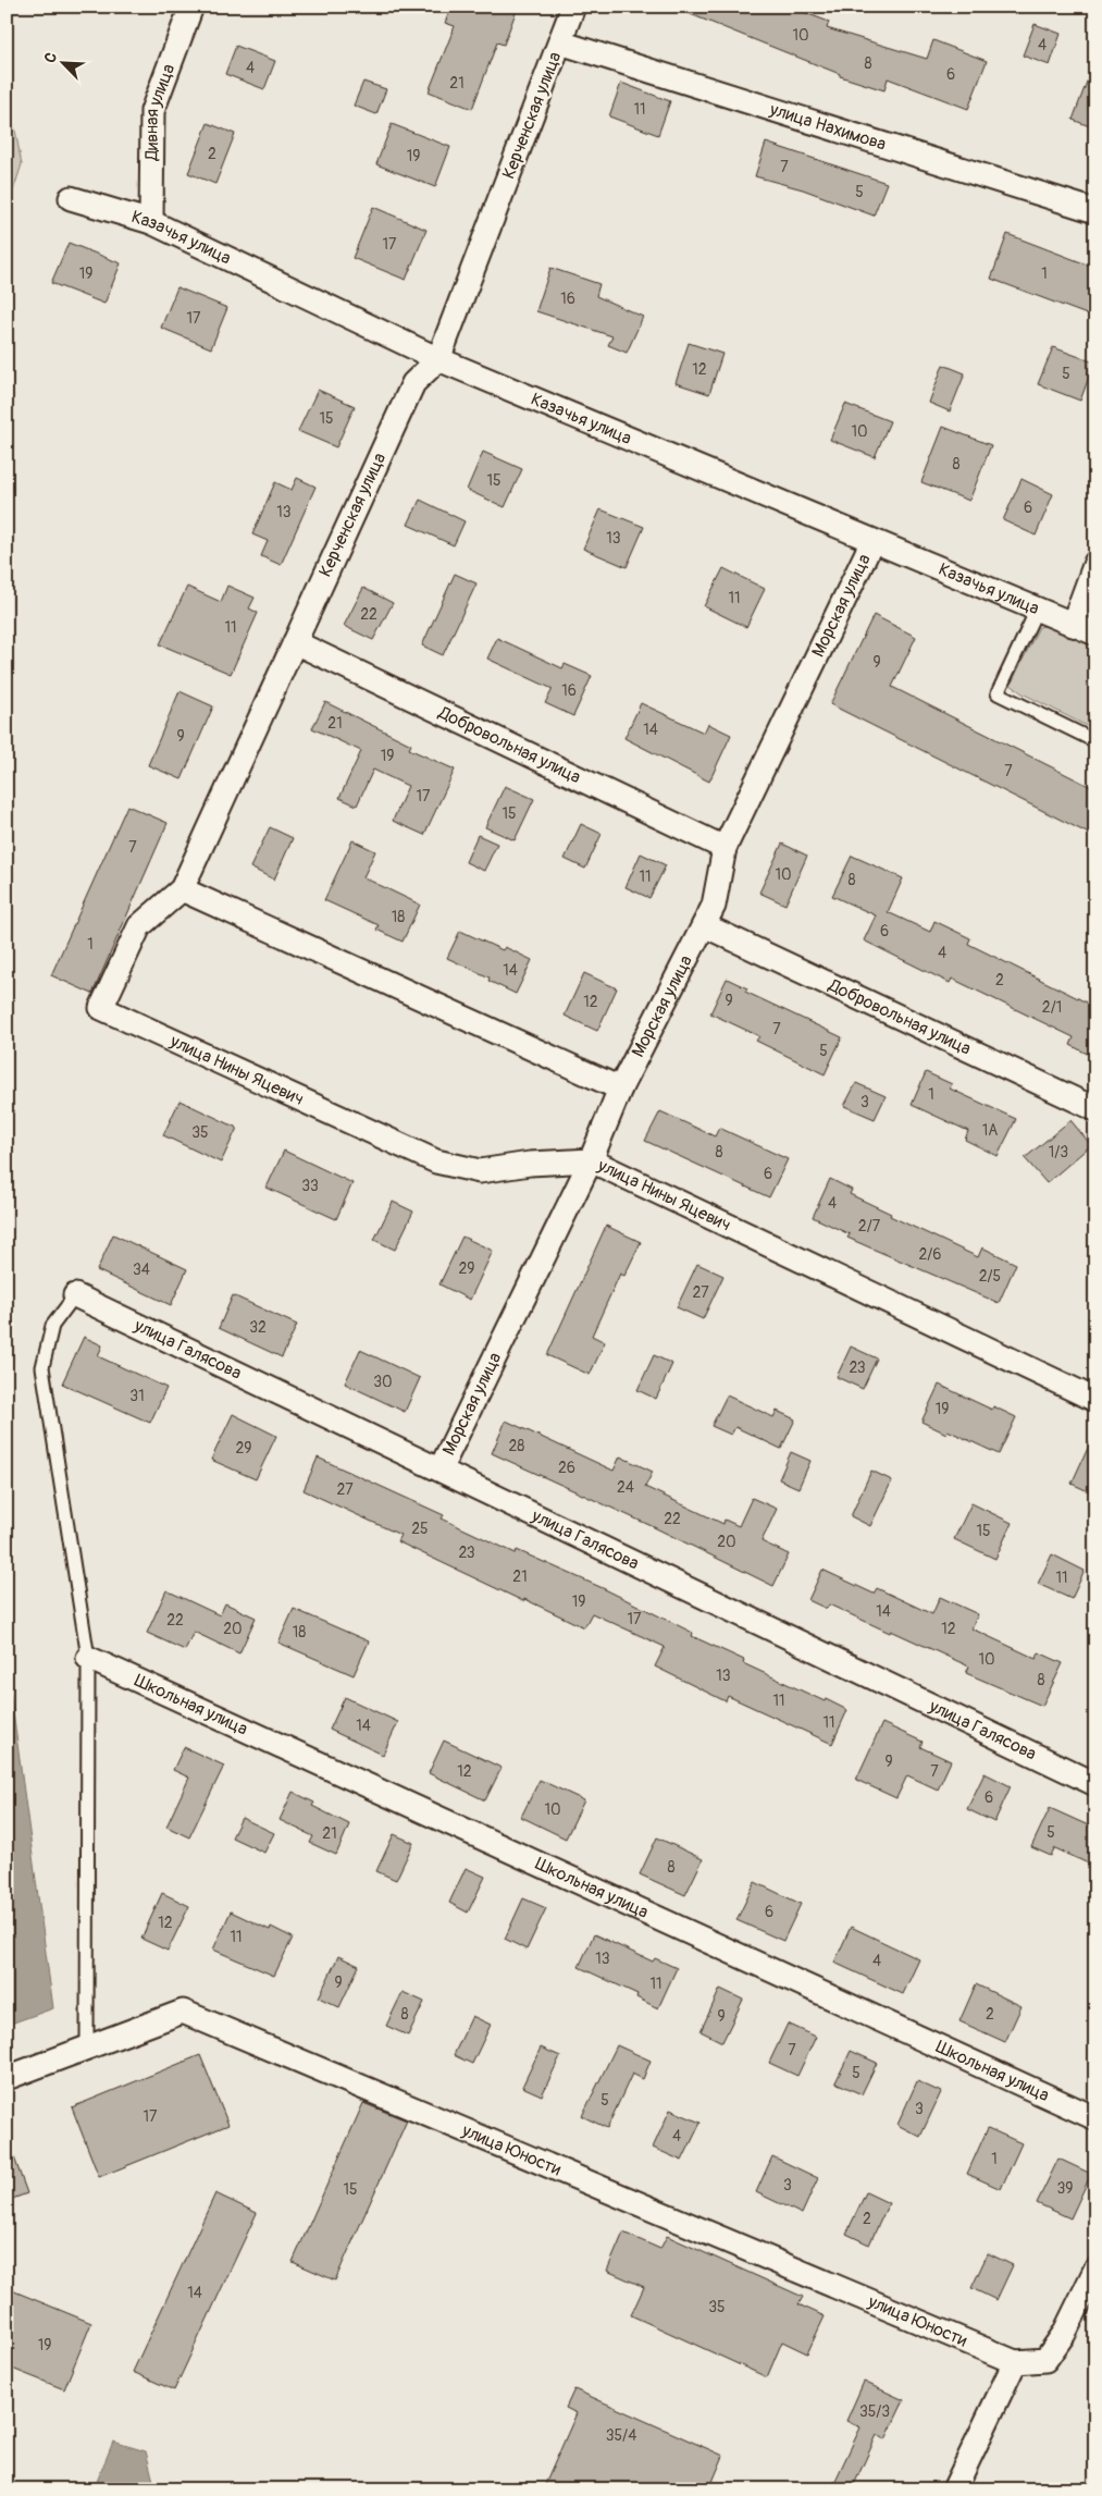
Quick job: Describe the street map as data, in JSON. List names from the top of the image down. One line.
{"streets":{"street":["Дивная улица","Керченская улица","улица Нахимова","Казачья улица","Морская улица","Добровольная улица","улица Нины Яцевич","улица Галясова","Школьная улица","улица Юности"]},"crossings":[["Дивная улица","Казачья улица"],["Керченская улица","улица Нахимова"],["Керченская улица","Казачья улица"],["Керченская улица","Добровольная улица"],["Керченская улица","улица Нины Яцевич"],["Казачья улица","Морская улица"],["Морская улица","Добровольная улица"],["Морская улица","улица Нины Яцевич"],["Морская улица","улица Галясова"]],"house_numbers":["10","4","8","4","6","21","11","2","19","7","5","17","19","1","16","17","12","5","15","10","8","15","6","13","13","11","22","11","9","16","21","14","9","19","7","17","15","7","10","11","8","18","6","1","4","14","2","9","12","2/1","7","5","1","3","1А","35","8","1/3","6","33","4","2/7","2/6","29","34","2/5","27","32","23","30","31","19","28","29","26","24","27","22","25","15","20","23","21","11","19","14","17","22","20","12","18","10","13","8","11","11","14","9","12","7","6","10","5","21","8","6","12","11","13","4","9","11","8","2","9","7","5","5","3","17","4","1","3","39","15","2","14","35","19","35/3","35/4"],"north":"top left"}
